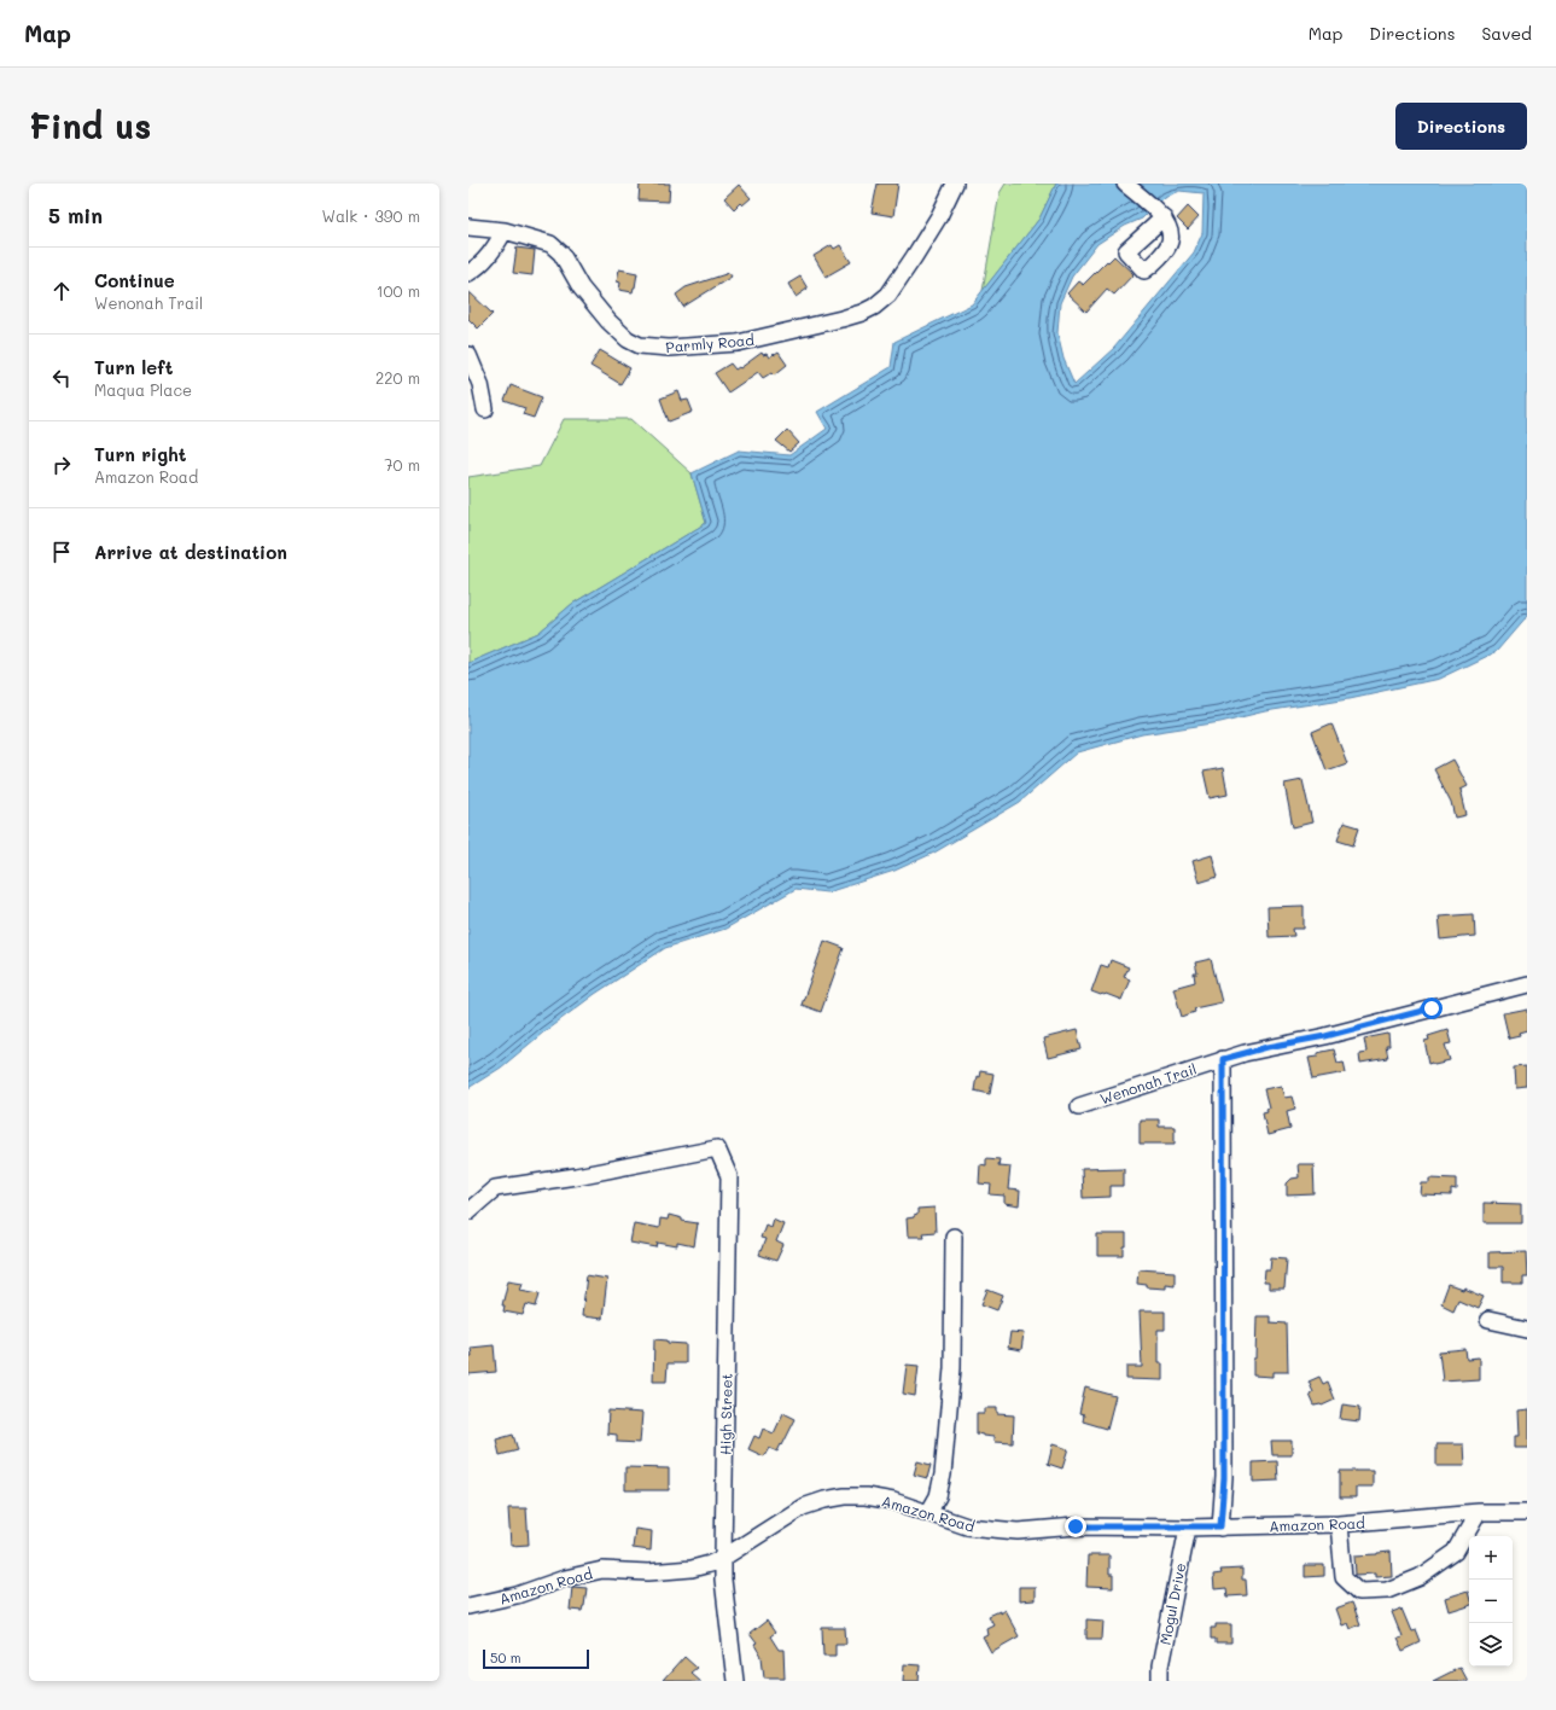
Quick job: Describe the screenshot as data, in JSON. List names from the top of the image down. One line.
{"streets":{"street":["Parmly Road","Wenonah Trail","High Street","Amazon Road","Mogul Drive"]},"crossings":[["High Street","Amazon Road"],["Amazon Road","Mogul Drive"]],"scale_bar":"50 m","page":{"header":"Map","nav":["Map","Directions","Saved"],"buttons":"Directions","title":"Find us","heading":["5 min","Walk · 390 m"],"list":[["Continue","Wenonah Trail","100 m"],["Turn left","Maqua Place","220 m"],["Turn right","Amazon Road","70 m"],"Arrive at destination"],"map_buttons":["+","−"],"scale":"50 m"}}
